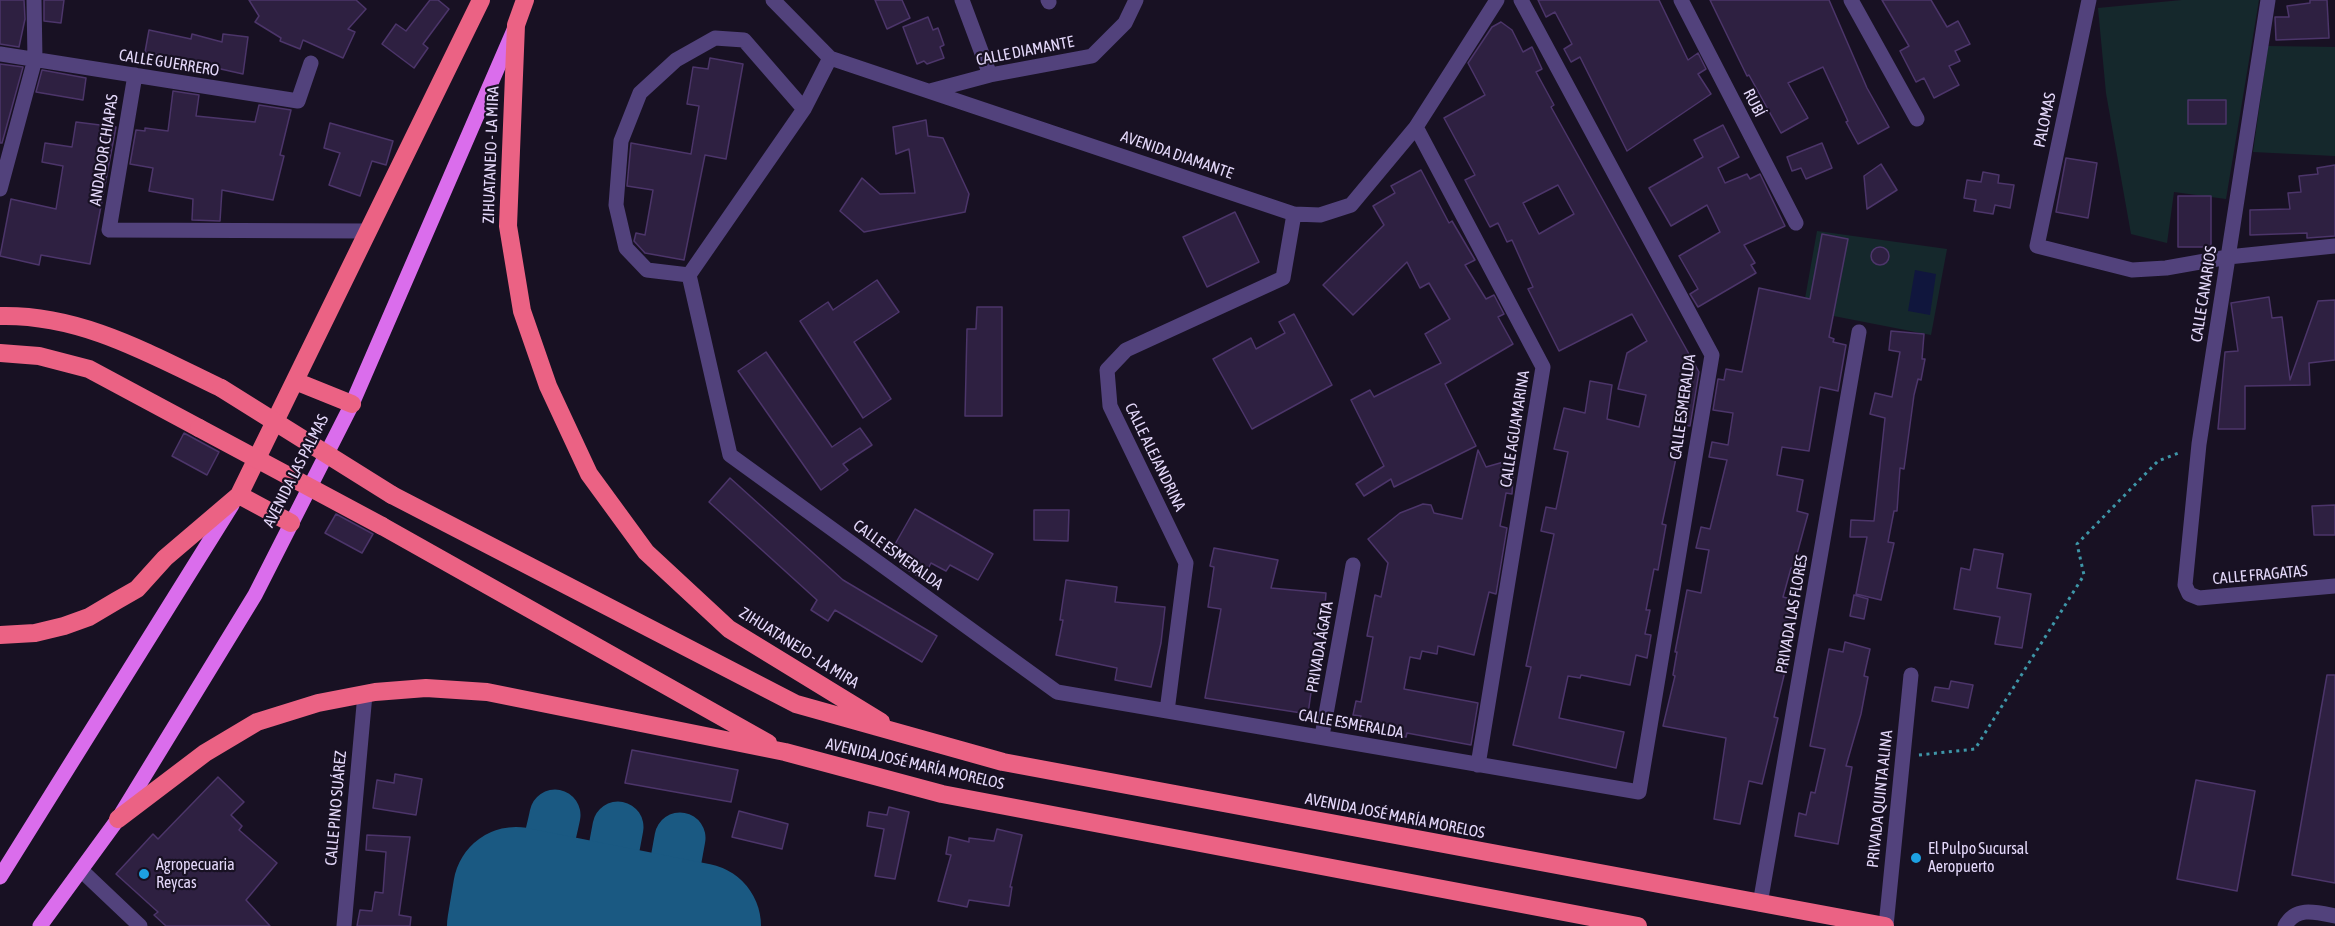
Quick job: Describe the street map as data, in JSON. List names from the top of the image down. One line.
{"streets":{"highway":["ZIHUATANEJO - LA MIRA","AVENIDA LAS PALMAS","AVENIDA JOSÉ MARÍA MORELOS"],"street":["CALLE DIAMANTE","CALLE GUERRERO","RUBÍ","PALOMAS","ANDADOR CHIAPAS","AVENIDA DIAMANTE","CALLE CANARIOS","CALLE ESMERALDA","CALLE AGUAMARINA","CALLE ALEJANDRINA","CALLE FRAGATAS","PRIVADA LAS FLORES","PRIVADA ÁGATA","PRIVADA QUINTA ALINA","CALLE PINO SUÁREZ"]},"crossings":[["CALLE DIAMANTE","AVENIDA DIAMANTE"],["CALLE GUERRERO","ANDADOR CHIAPAS"],["PALOMAS","CALLE CANARIOS"],["ZIHUATANEJO - LA MIRA","AVENIDA LAS PALMAS"],["ZIHUATANEJO - LA MIRA","AVENIDA JOSÉ MARÍA MORELOS"],["AVENIDA DIAMANTE","CALLE AGUAMARINA"],["AVENIDA DIAMANTE","CALLE ALEJANDRINA"],["CALLE CANARIOS","CALLE FRAGATAS"],["CALLE ESMERALDA","CALLE AGUAMARINA"],["CALLE ESMERALDA","CALLE ALEJANDRINA"],["CALLE ESMERALDA","PRIVADA ÁGATA"],["PRIVADA LAS FLORES","AVENIDA JOSÉ MARÍA MORELOS"],["AVENIDA JOSÉ MARÍA MORELOS","PRIVADA QUINTA ALINA"]],"places":["El Pulpo Sucursal Aeropuerto","Agropecuaria Reycas"]}
